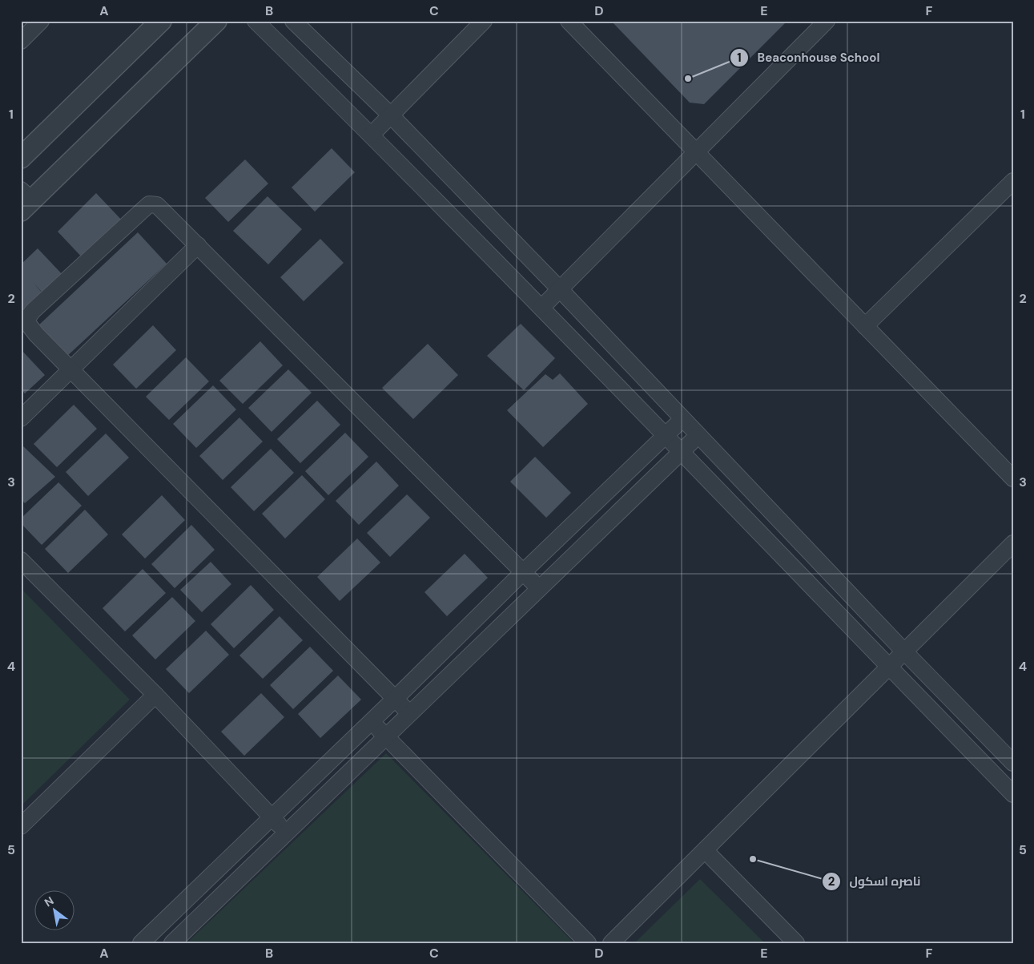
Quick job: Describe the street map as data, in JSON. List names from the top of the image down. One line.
{"places":["Beaconhouse School","ناصرہ اسکول"],"north":"top left","grid":{"columns":["A","B","C","D","E","F"],"rows":["1","2","3","4","5"]}}
